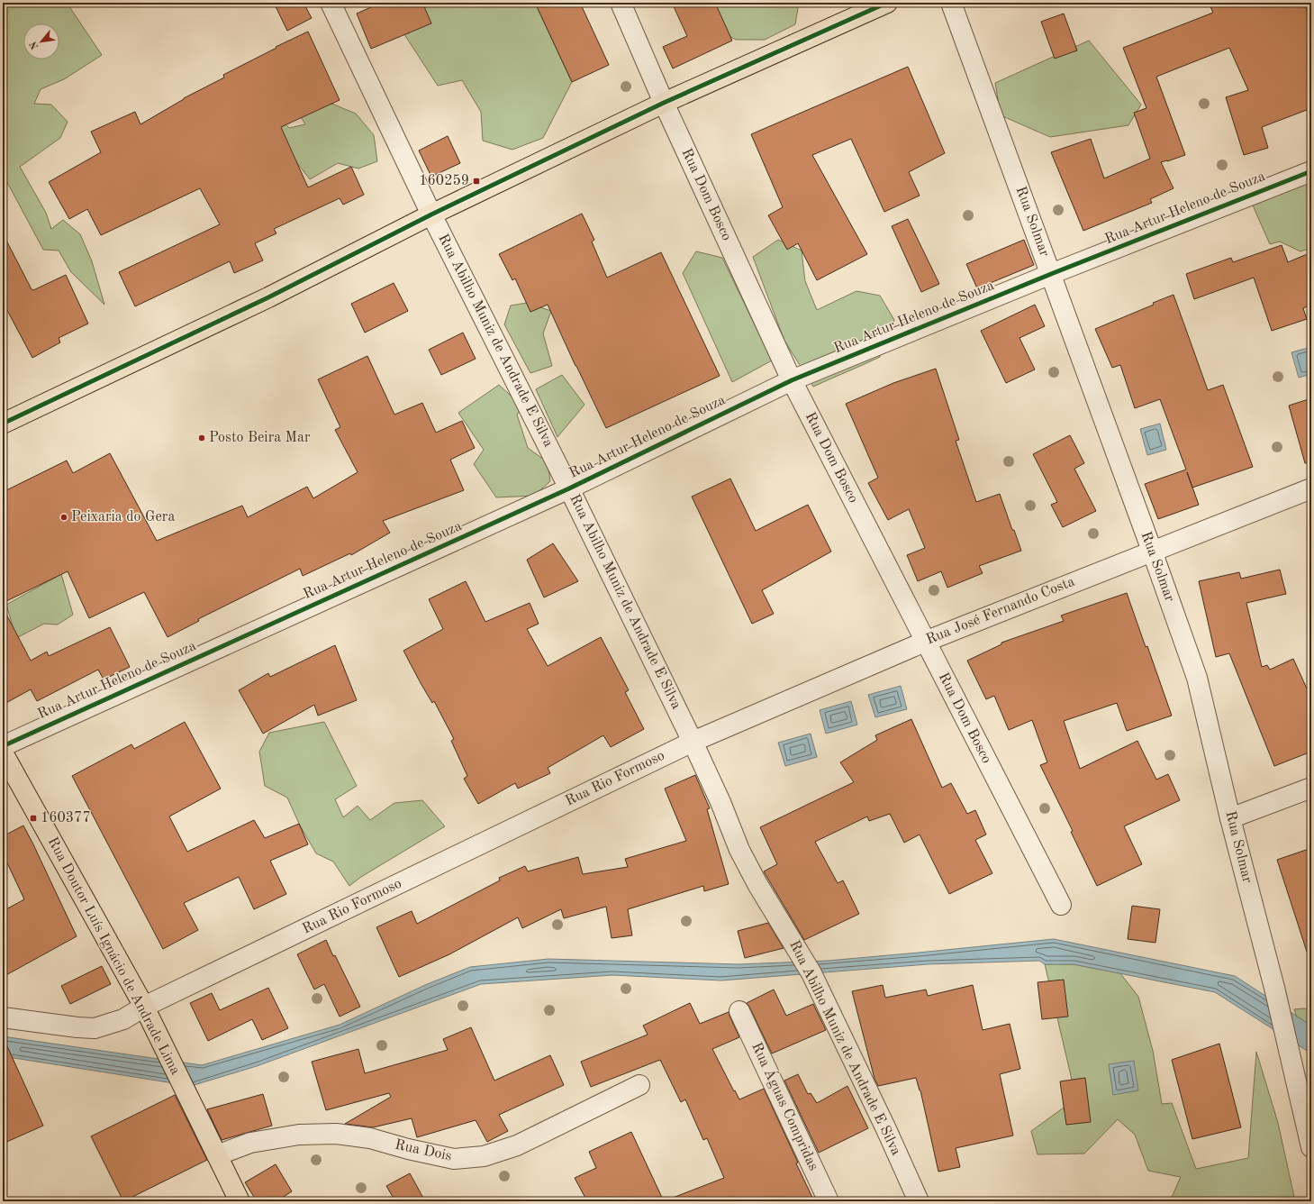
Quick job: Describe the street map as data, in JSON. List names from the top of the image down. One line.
{"streets":{"main road":["Rua Doutor Luís Ignácio de Andrade Lima"],"street":["Rua Dom Bosco","Rua Artur Heleno de Souza","Rua Solmar","Rua Abilho Muniz de Andrade E Silva","Rua José Fernando Costa","Rua Rio Formoso","Rua Águas Compridas","Rua Dois"]},"crossings":[["Rua Dom Bosco","Rua Artur Heleno de Souza"],["Rua Dom Bosco","Rua José Fernando Costa"],["Rua Artur Heleno de Souza","Rua Solmar"],["Rua Artur Heleno de Souza","Rua Abilho Muniz de Andrade E Silva"],["Rua Solmar","Rua José Fernando Costa"],["Rua Abilho Muniz de Andrade E Silva","Rua José Fernando Costa"],["Rua Abilho Muniz de Andrade E Silva","Rua Rio Formoso"],["Rua José Fernando Costa","Rua Rio Formoso"],["Rua Rio Formoso","Rua Doutor Luís Ignácio de Andrade Lima"],["Rua Doutor Luís Ignácio de Andrade Lima","Rua Dois"]],"places":{"transit":["160259","160377"],"other":["Posto Beira Mar","Peixaria do Gera"]},"north":"bottom left"}
